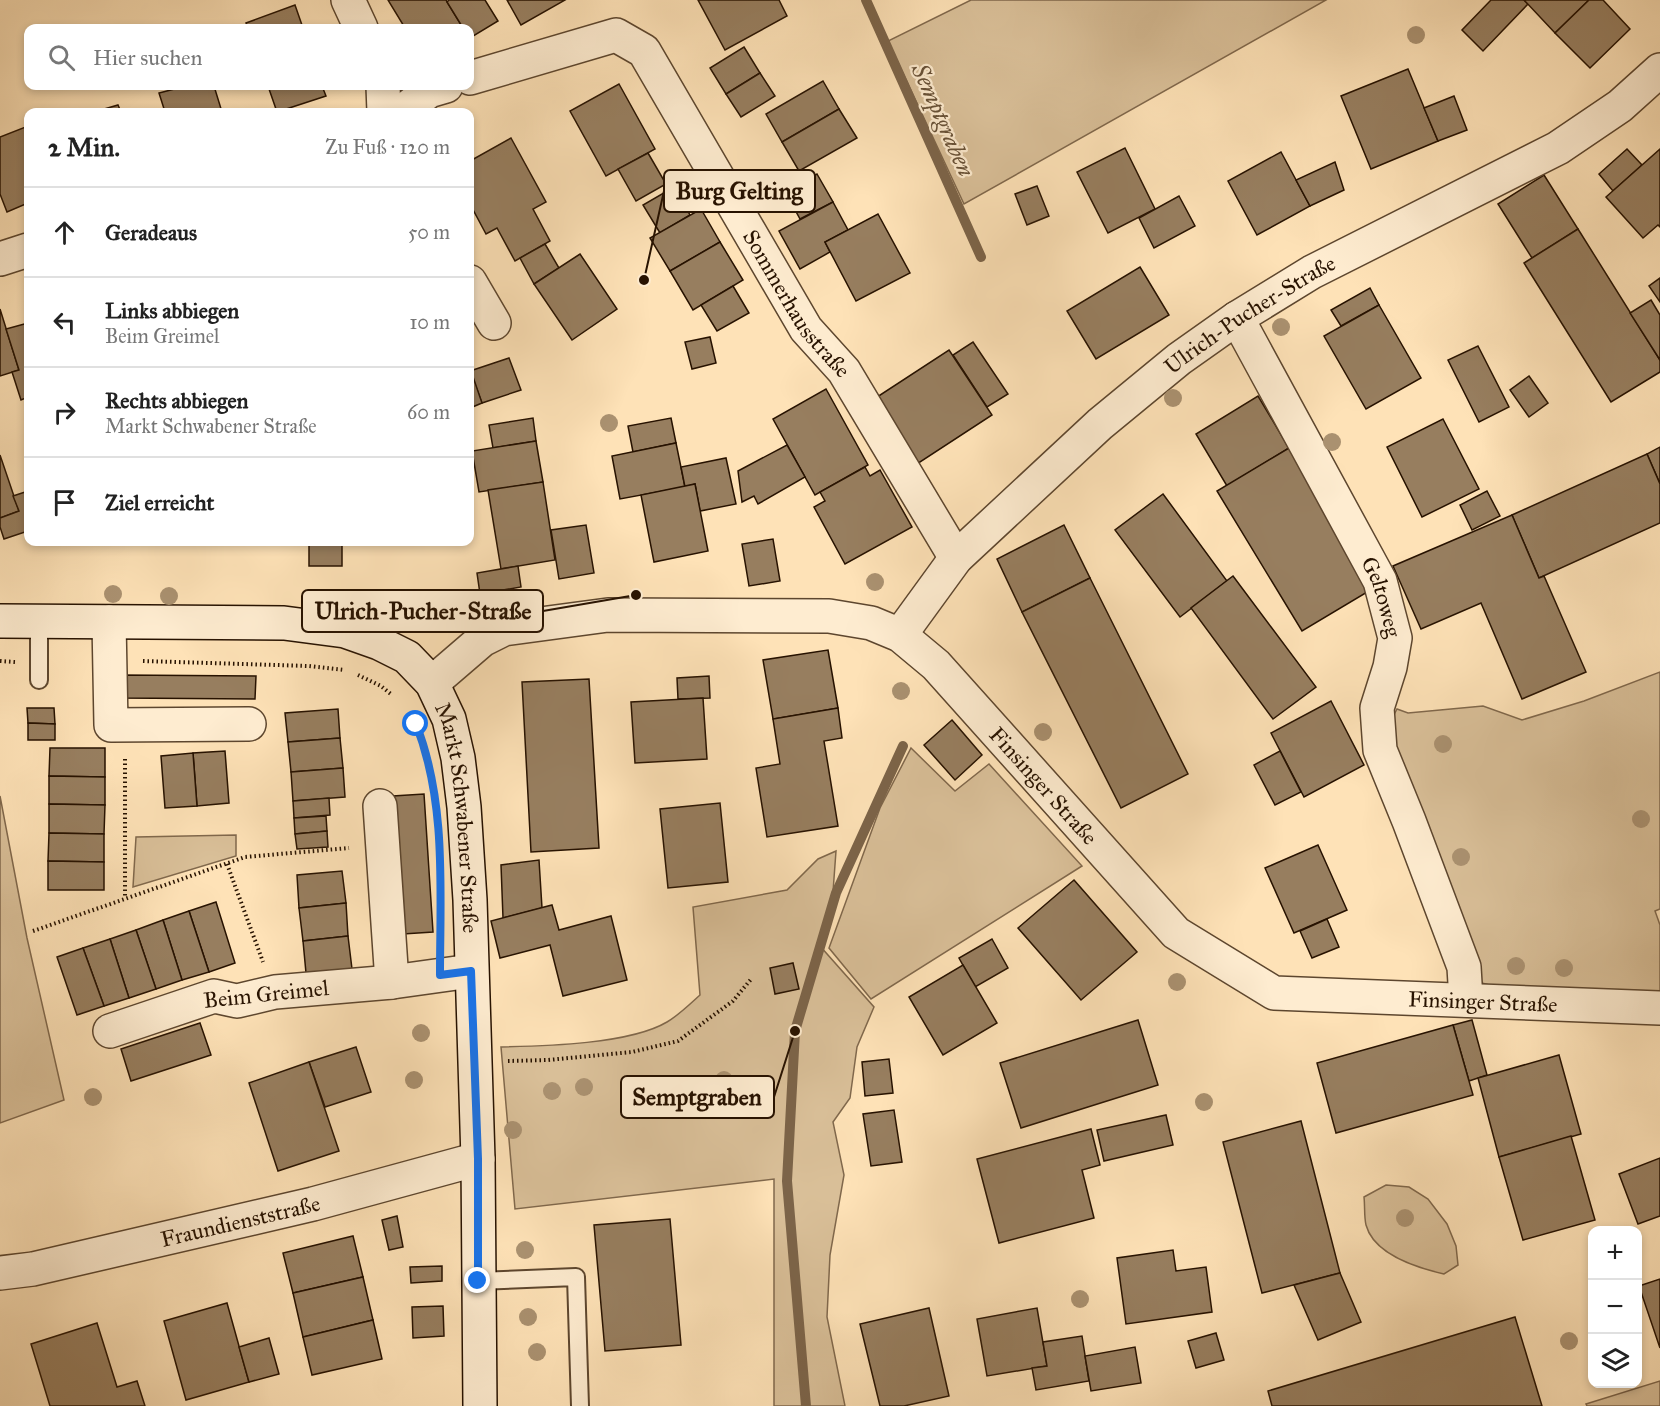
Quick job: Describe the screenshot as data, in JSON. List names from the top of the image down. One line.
{"streets":{"street":["Sommerhausstraße","Ulrich-Pucher-Straße","Geltoweg","Finsinger Straße","Markt Schwabener Straße","Beim Greimel","Fraundienststraße"]},"crossings":[["Sommerhausstraße","Ulrich-Pucher-Straße"],["Ulrich-Pucher-Straße","Geltoweg"],["Ulrich-Pucher-Straße","Finsinger Straße"],["Geltoweg","Finsinger Straße"],["Finsinger Straße","Markt Schwabener Straße"],["Markt Schwabener Straße","Beim Greimel"],["Markt Schwabener Straße","Fraundienststraße"]],"water":["Semptgraben"],"places":["Burg Gelting","Ulrich-Pucher-Straße","Semptgraben"],"page":{"search":"Hier suchen","heading":["2 Min.","Zu Fuß · 120 m"],"list":[["Geradeaus","50 m"],["Links abbiegen","Beim Greimel","10 m"],["Rechts abbiegen","Markt Schwabener Straße","60 m"],"Ziel erreicht"],"map_buttons":["+","−"]}}
